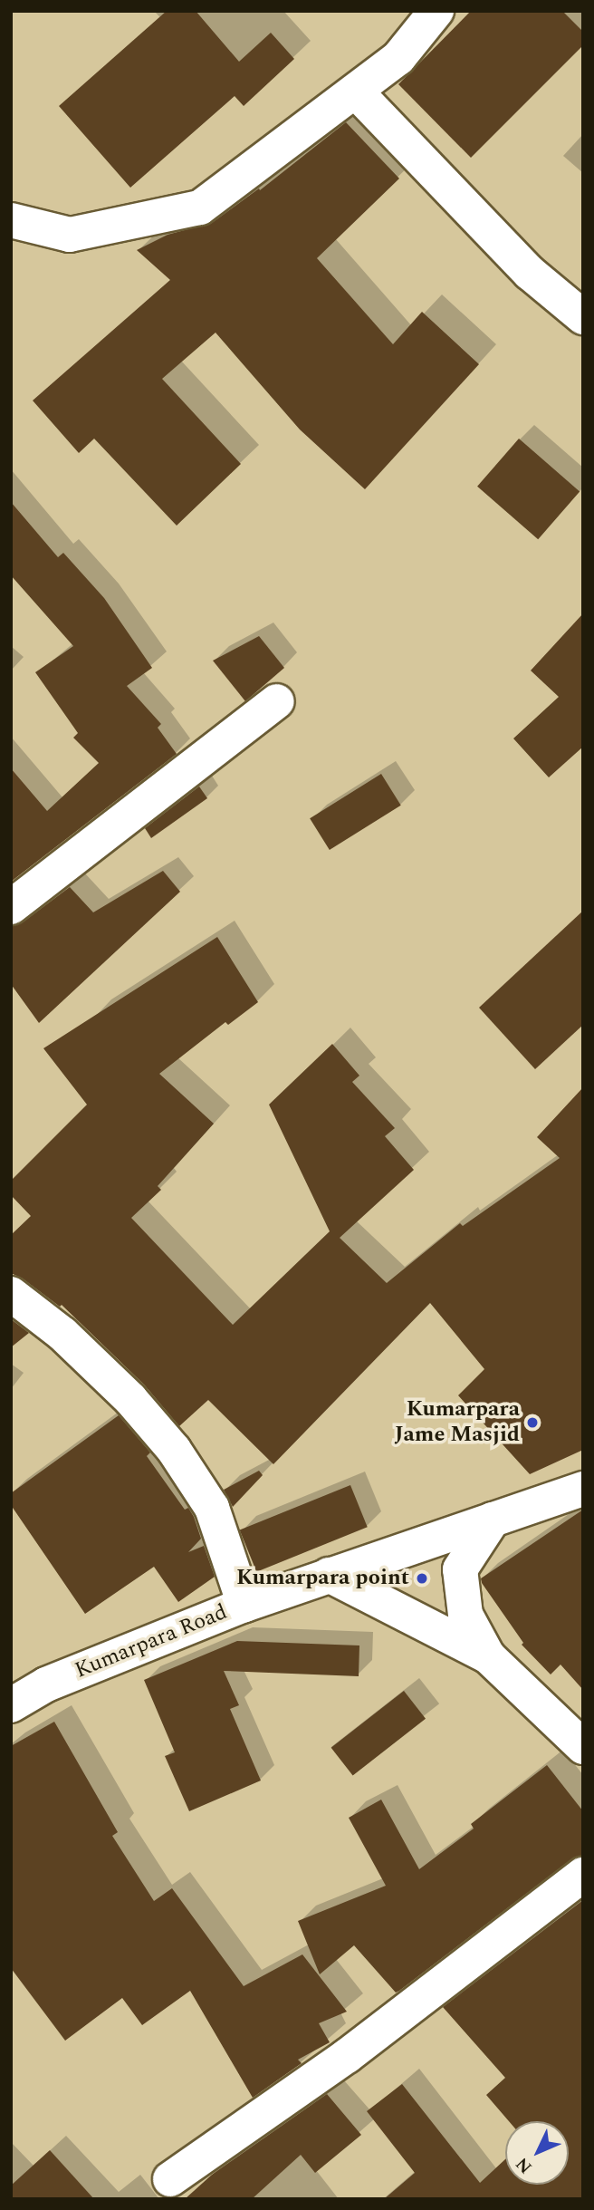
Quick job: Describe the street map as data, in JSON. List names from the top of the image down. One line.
{"streets":{"street":["Kumarpara Road"]},"places":["Kumarpara Jame Masjid","Kumarpara point"],"north":"bottom left"}
